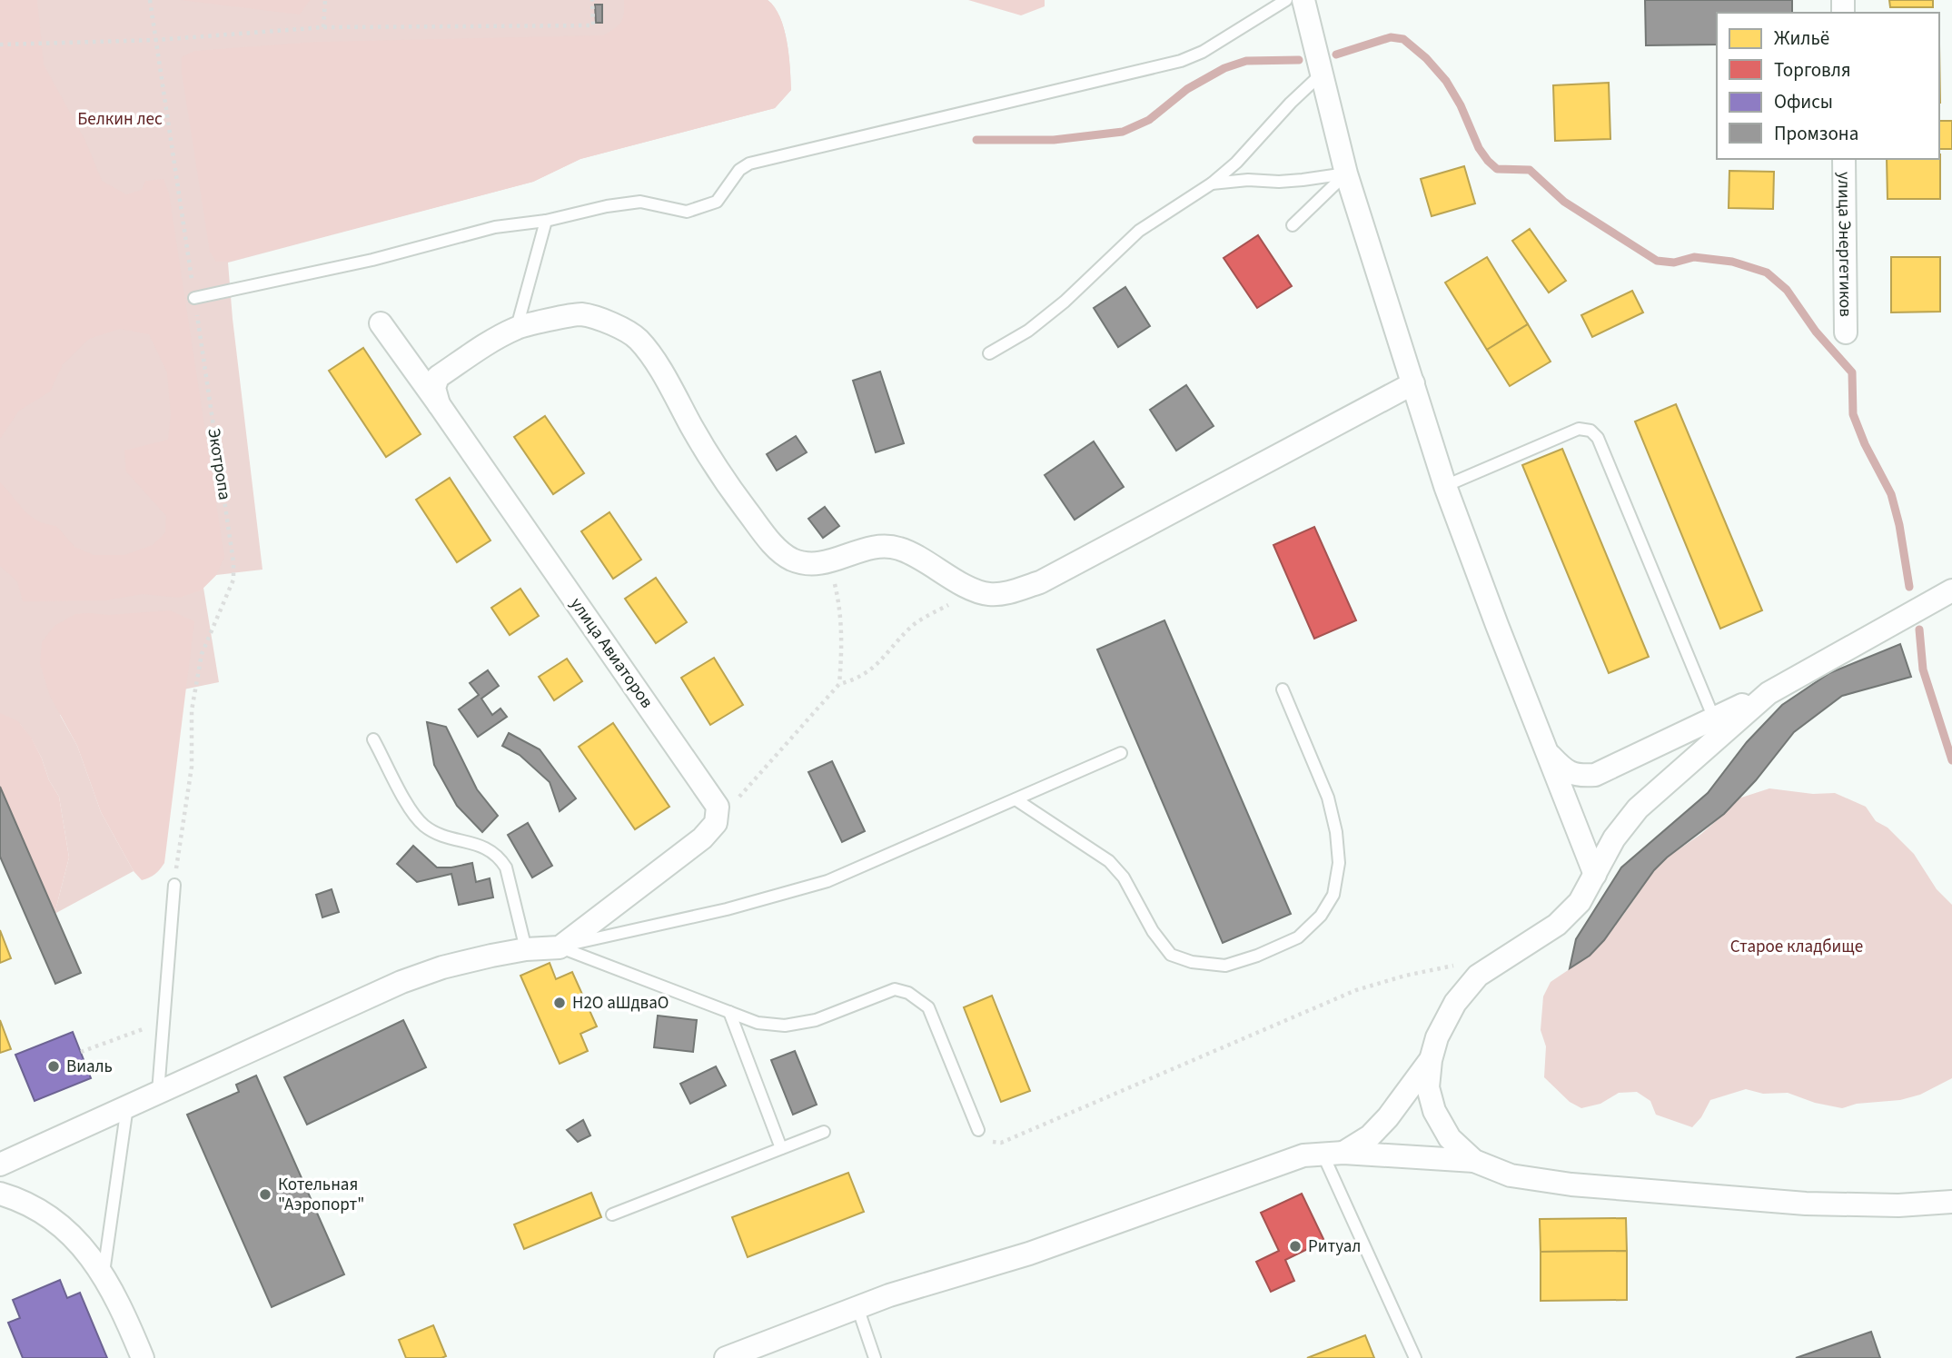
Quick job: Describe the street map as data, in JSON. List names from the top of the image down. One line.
{"streets":{"street":["улица Энергетиков","улица Авиаторов"],"path":["Экотропа"]},"parks":["Белкин лес","Старое кладбище"],"places":["H2O аШдваО","Виаль","Котельная \"Аэропорт\"","Ритуал"],"legend":["Жильё","Торговля","Офисы","Промзона"]}
